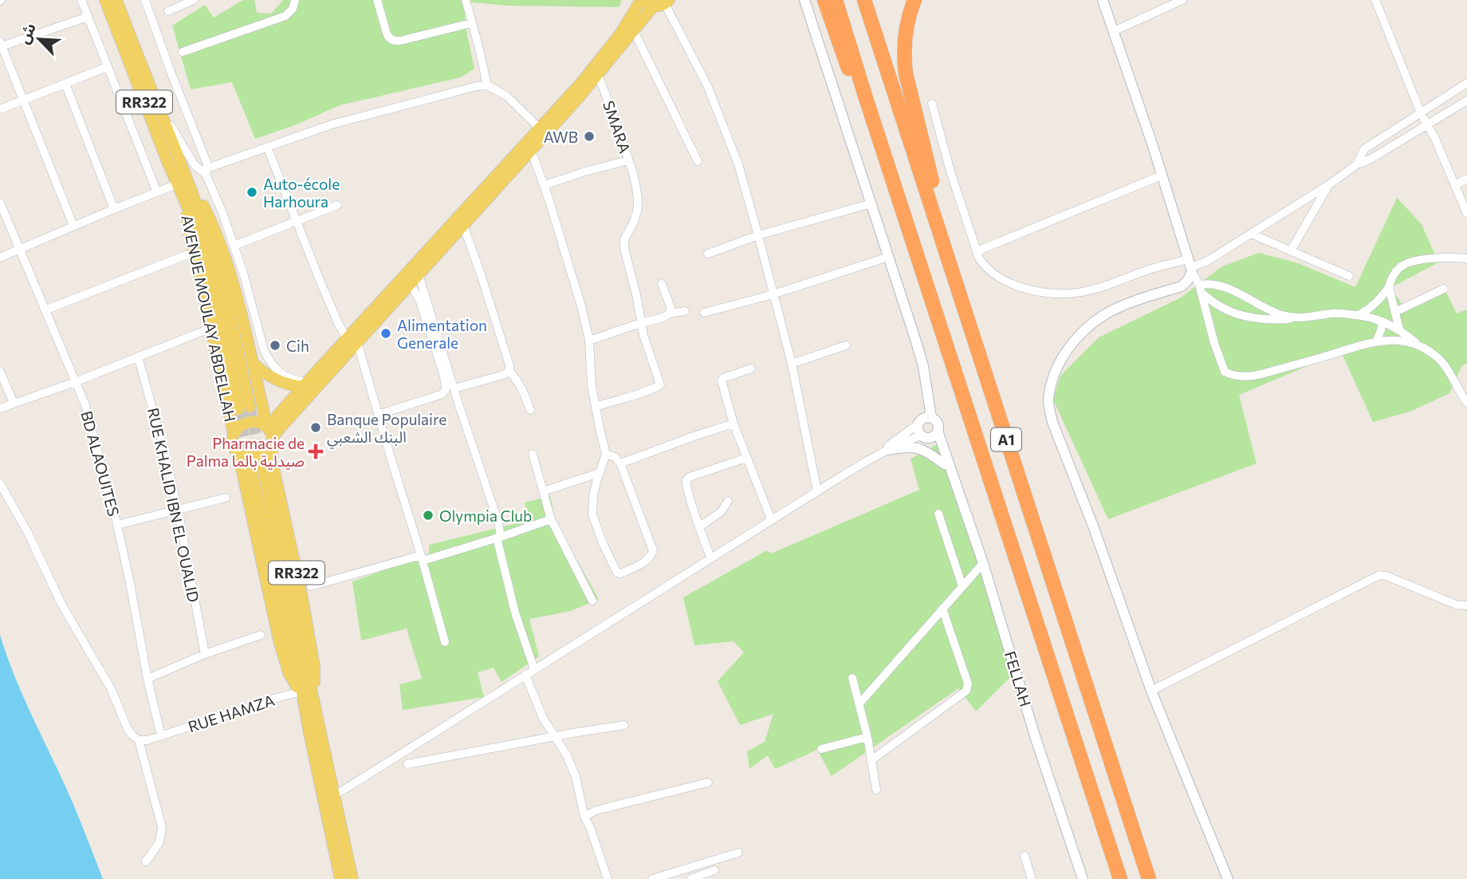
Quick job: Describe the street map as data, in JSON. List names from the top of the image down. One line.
{"streets":{"highway":["A1"],"main road":["RR322","AVENUE MOULAY ABDELLAH"],"street":["SMARA","BD ALAOUITES","RUE KHALID IBN EL OUALID","FELLAH","RUE HAMZA"]},"crossings":[["RR322","AVENUE MOULAY ABDELLAH"],["AVENUE MOULAY ABDELLAH","RUE HAMZA"],["BD ALAOUITES","RUE HAMZA"]],"places":{"other":["AWB","Auto-école Harhoura","Alimentation Generale","Cih","Banque Populaire البنك الشعبي","Olympia Club"],"health":["Pharmacie de Palma صيدلية بالما"]},"north":"top left"}
